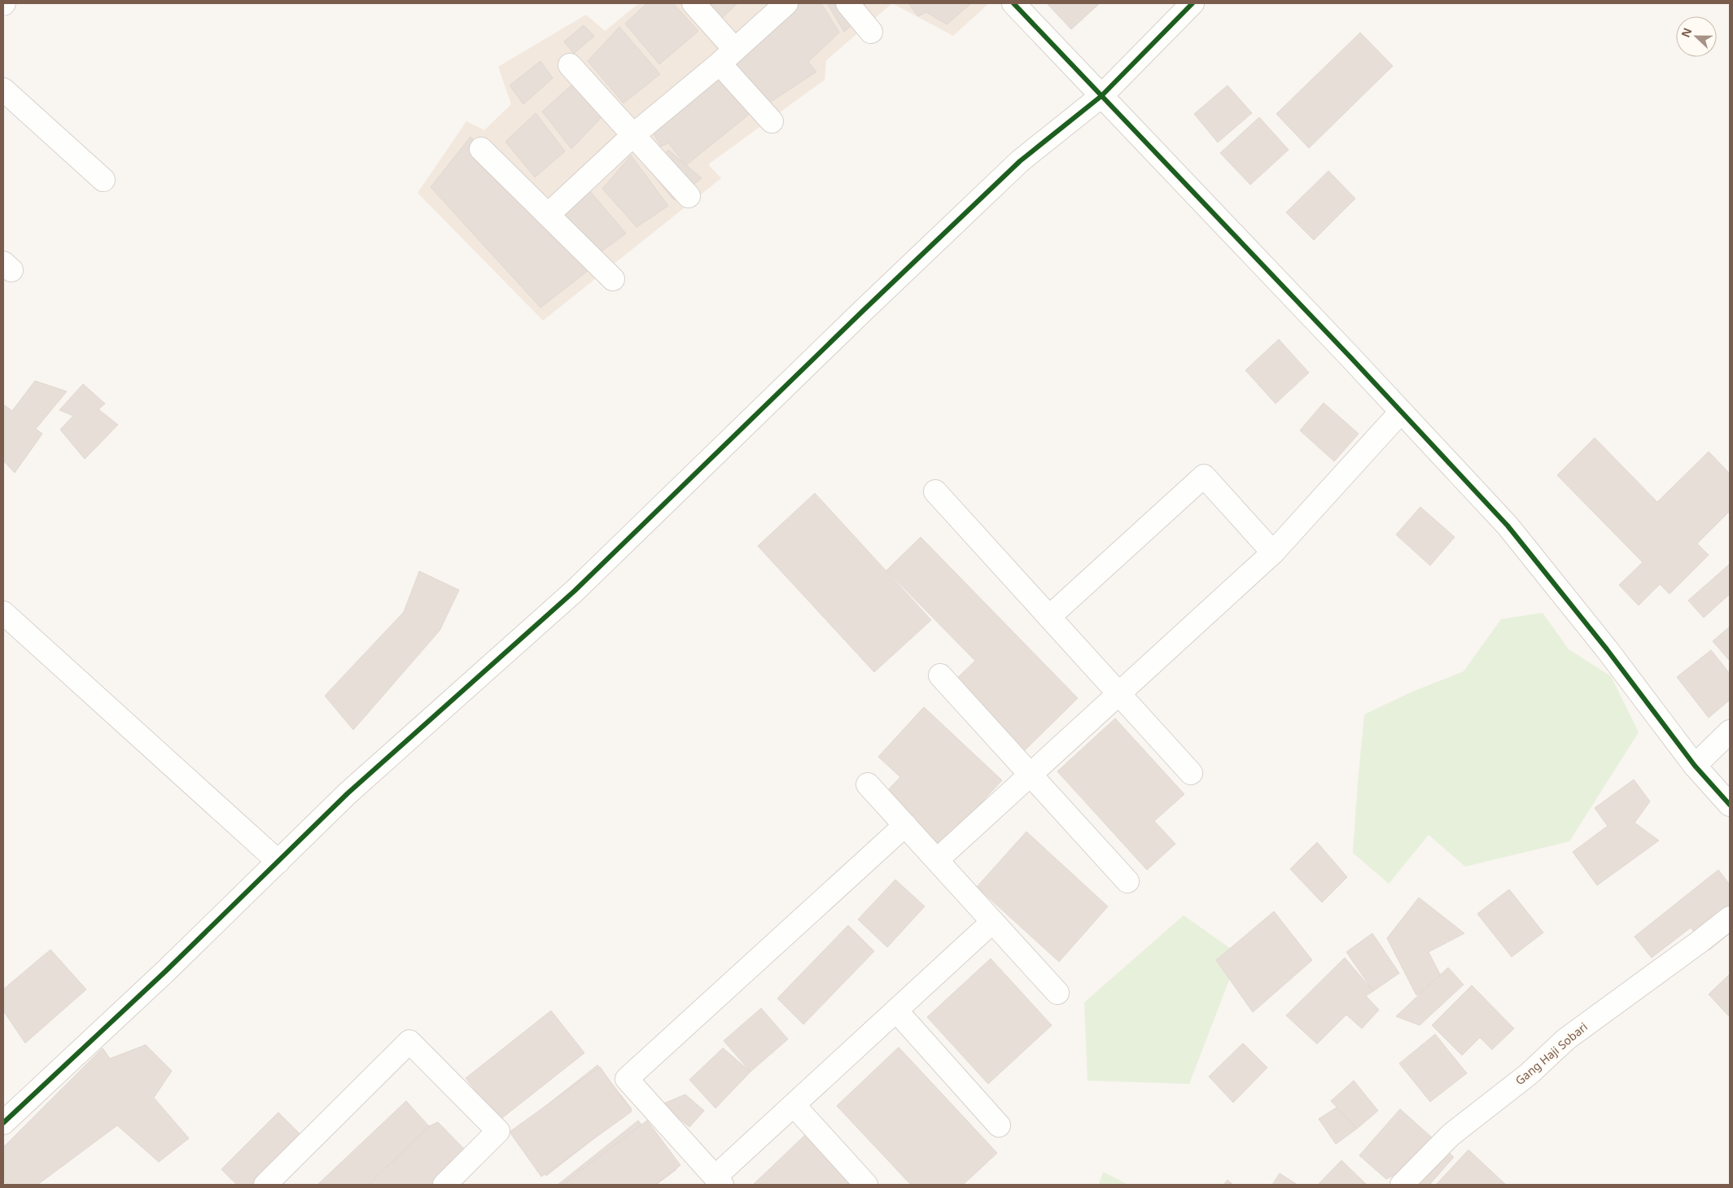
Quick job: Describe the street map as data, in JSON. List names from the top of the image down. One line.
{"streets":{"street":["Gang Haji Sobari"]},"north":"left"}
